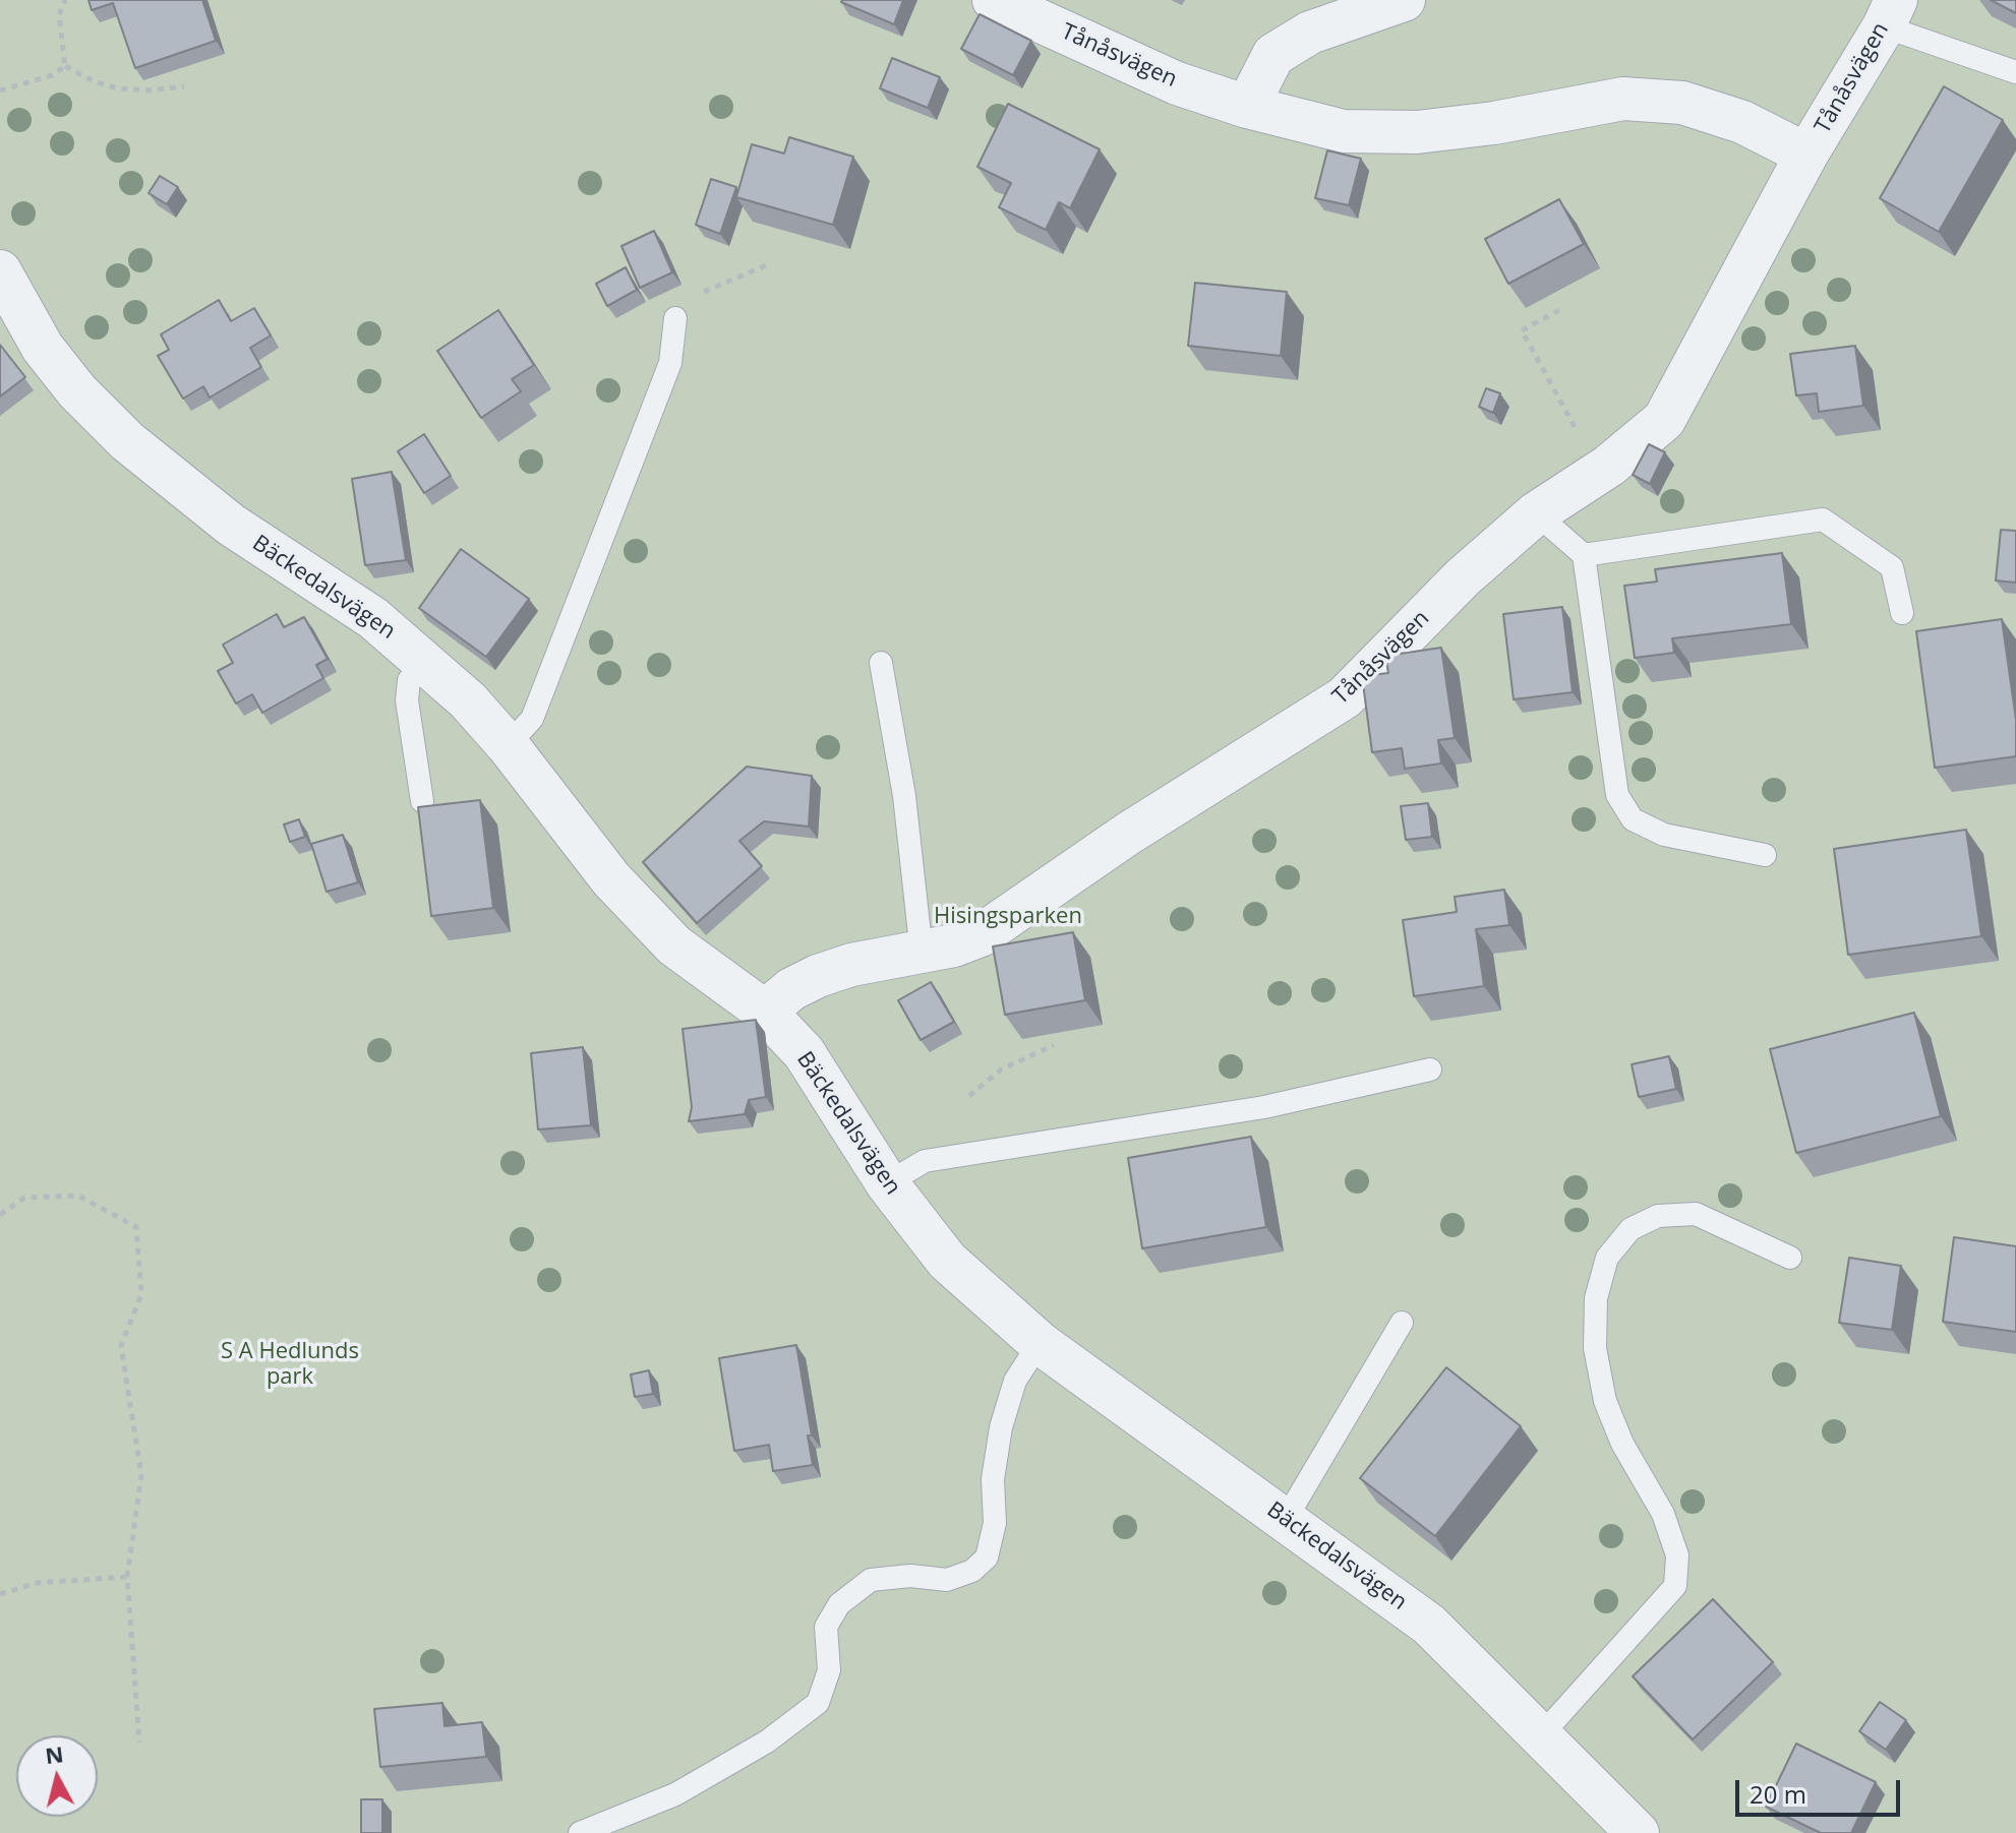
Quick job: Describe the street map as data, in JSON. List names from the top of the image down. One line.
{"streets":{"street":["Tånåsvägen","Bäckedalsvägen"]},"crossings":[["Tånåsvägen","Bäckedalsvägen"]],"parks":["Hisingsparken","S A Hedlunds park"],"scale_bar":"20 m","north":"top"}
